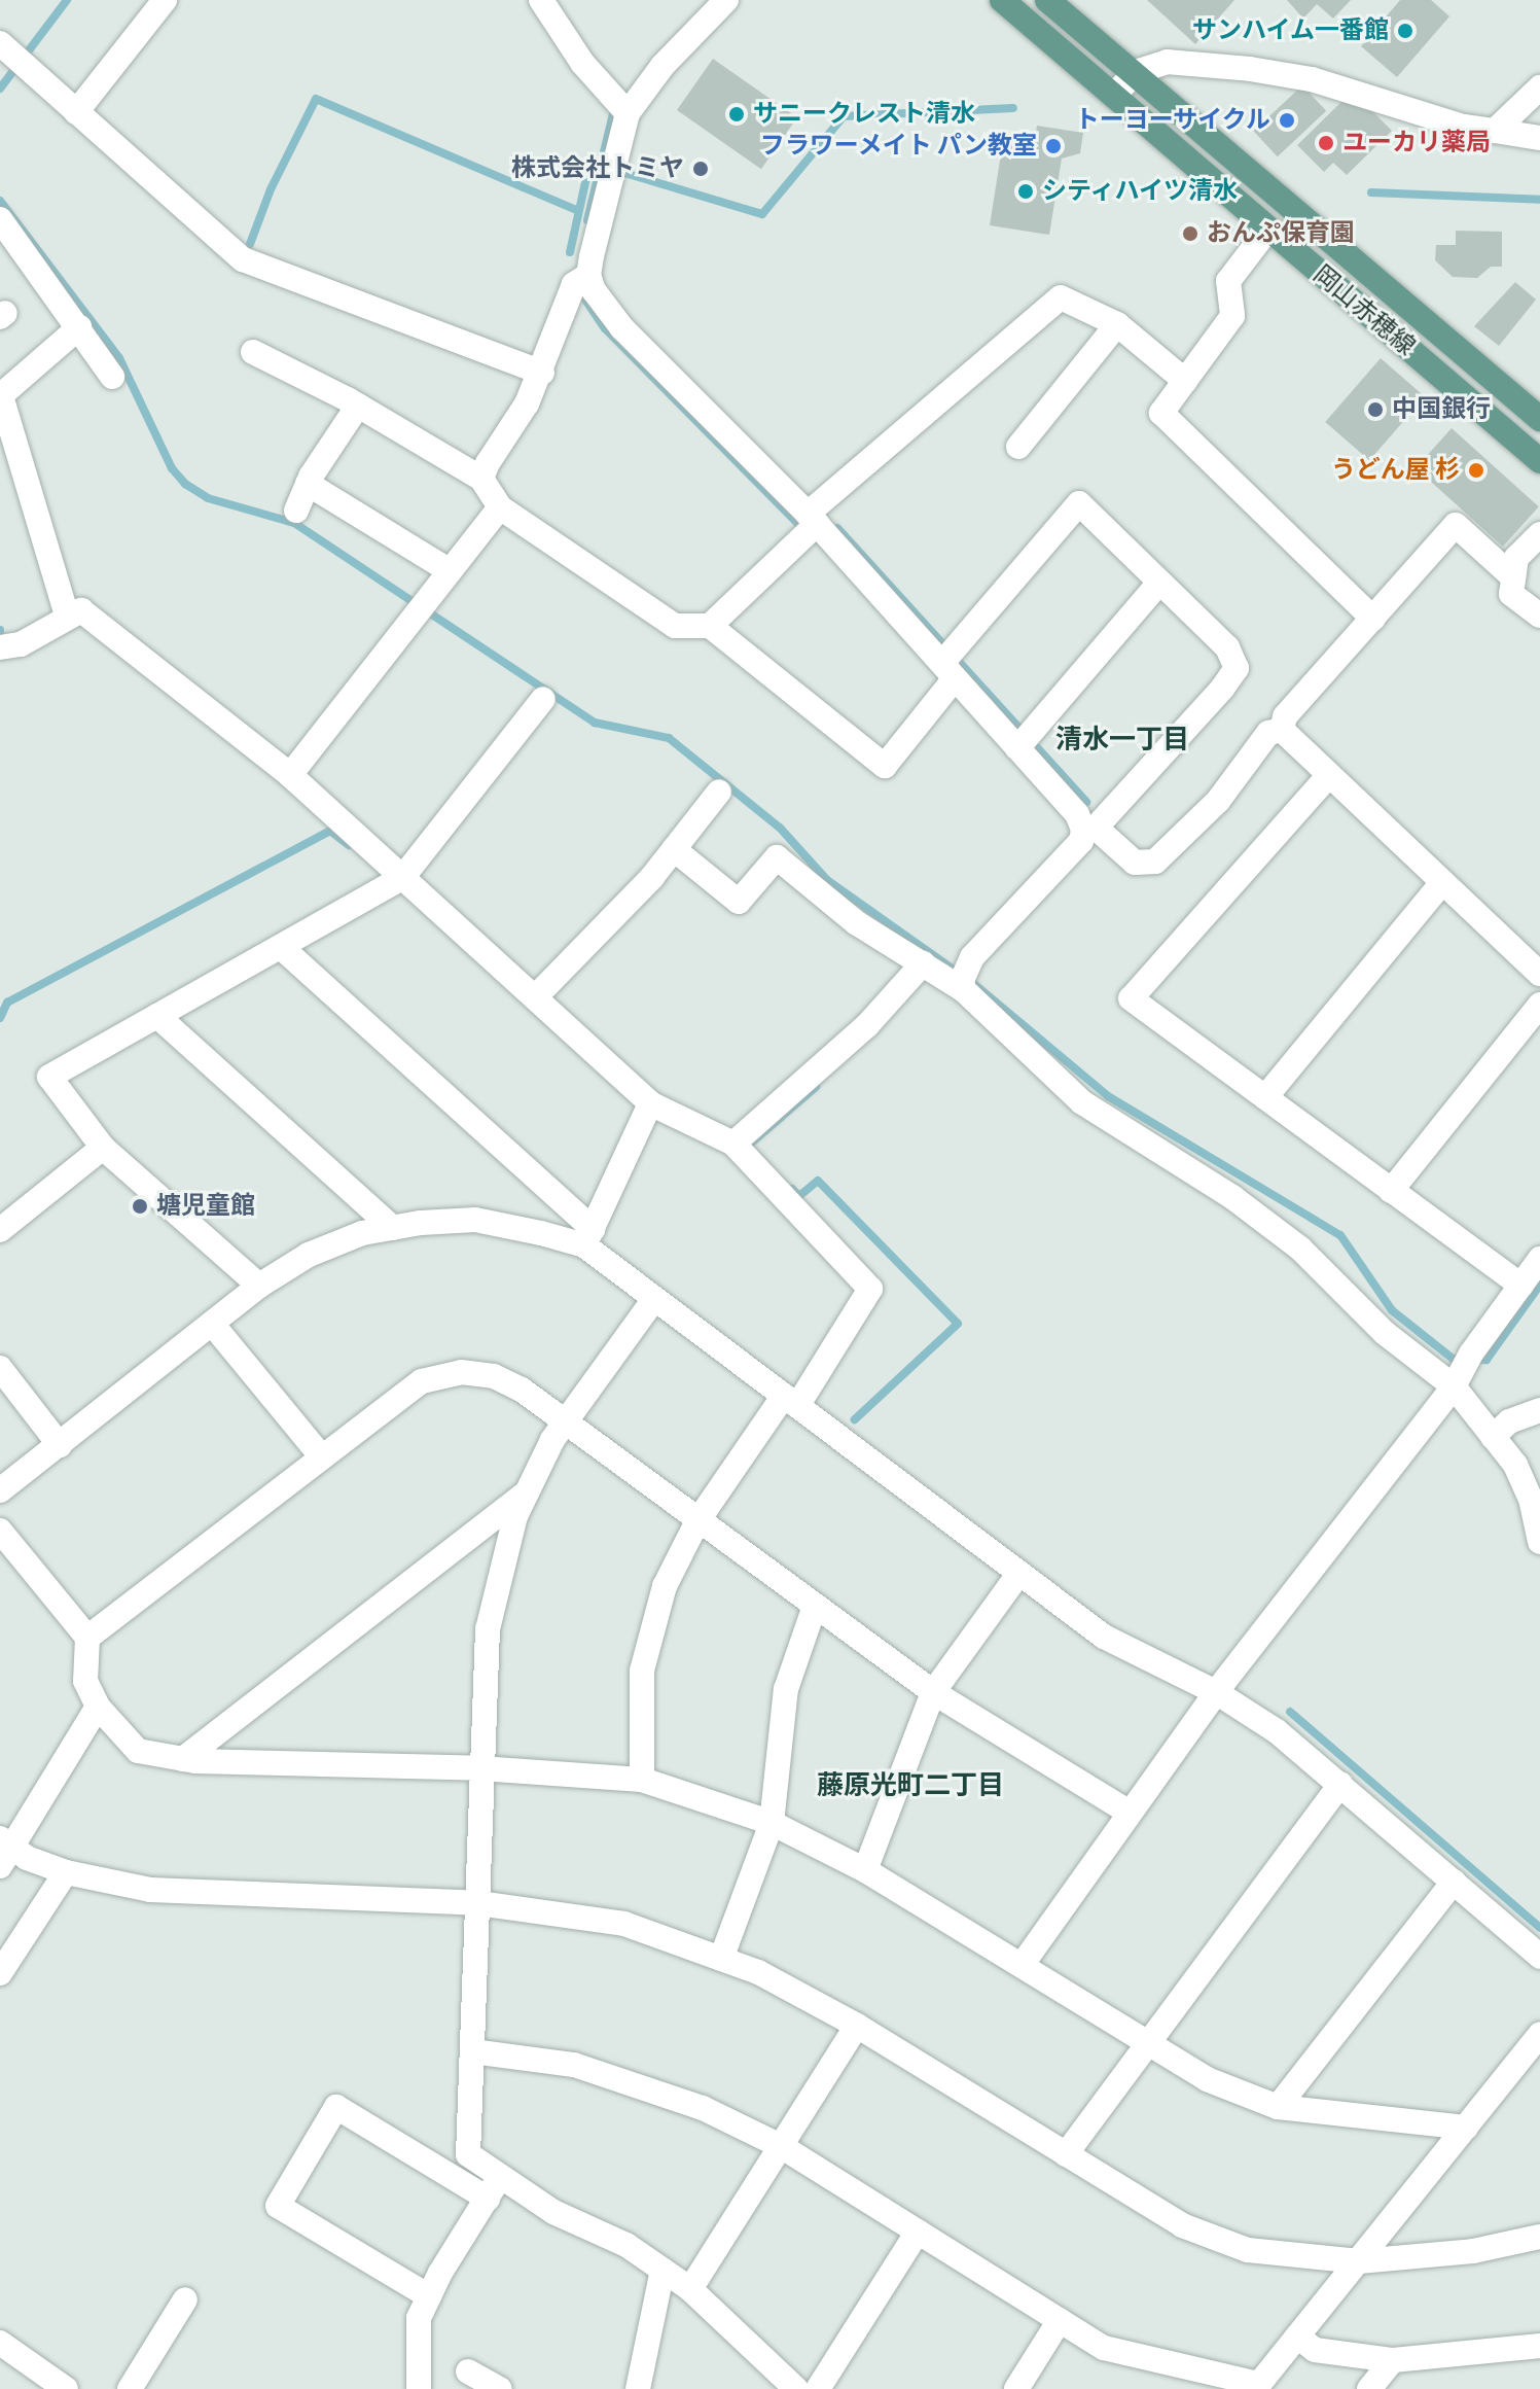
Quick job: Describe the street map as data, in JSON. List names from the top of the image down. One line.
{"streets":{"main road":["岡山赤穂線"]},"districts":["清水一丁目","藤原光町二丁目"],"places":["サンハイム一番館","サニークレスト清水","トーヨーサイクル","ユーカリ薬局","フラワーメイト パン教室","株式会社トミヤ","シティハイツ清水","おんぷ保育園","中国銀行","うどん屋 杉","塘児童館"]}
